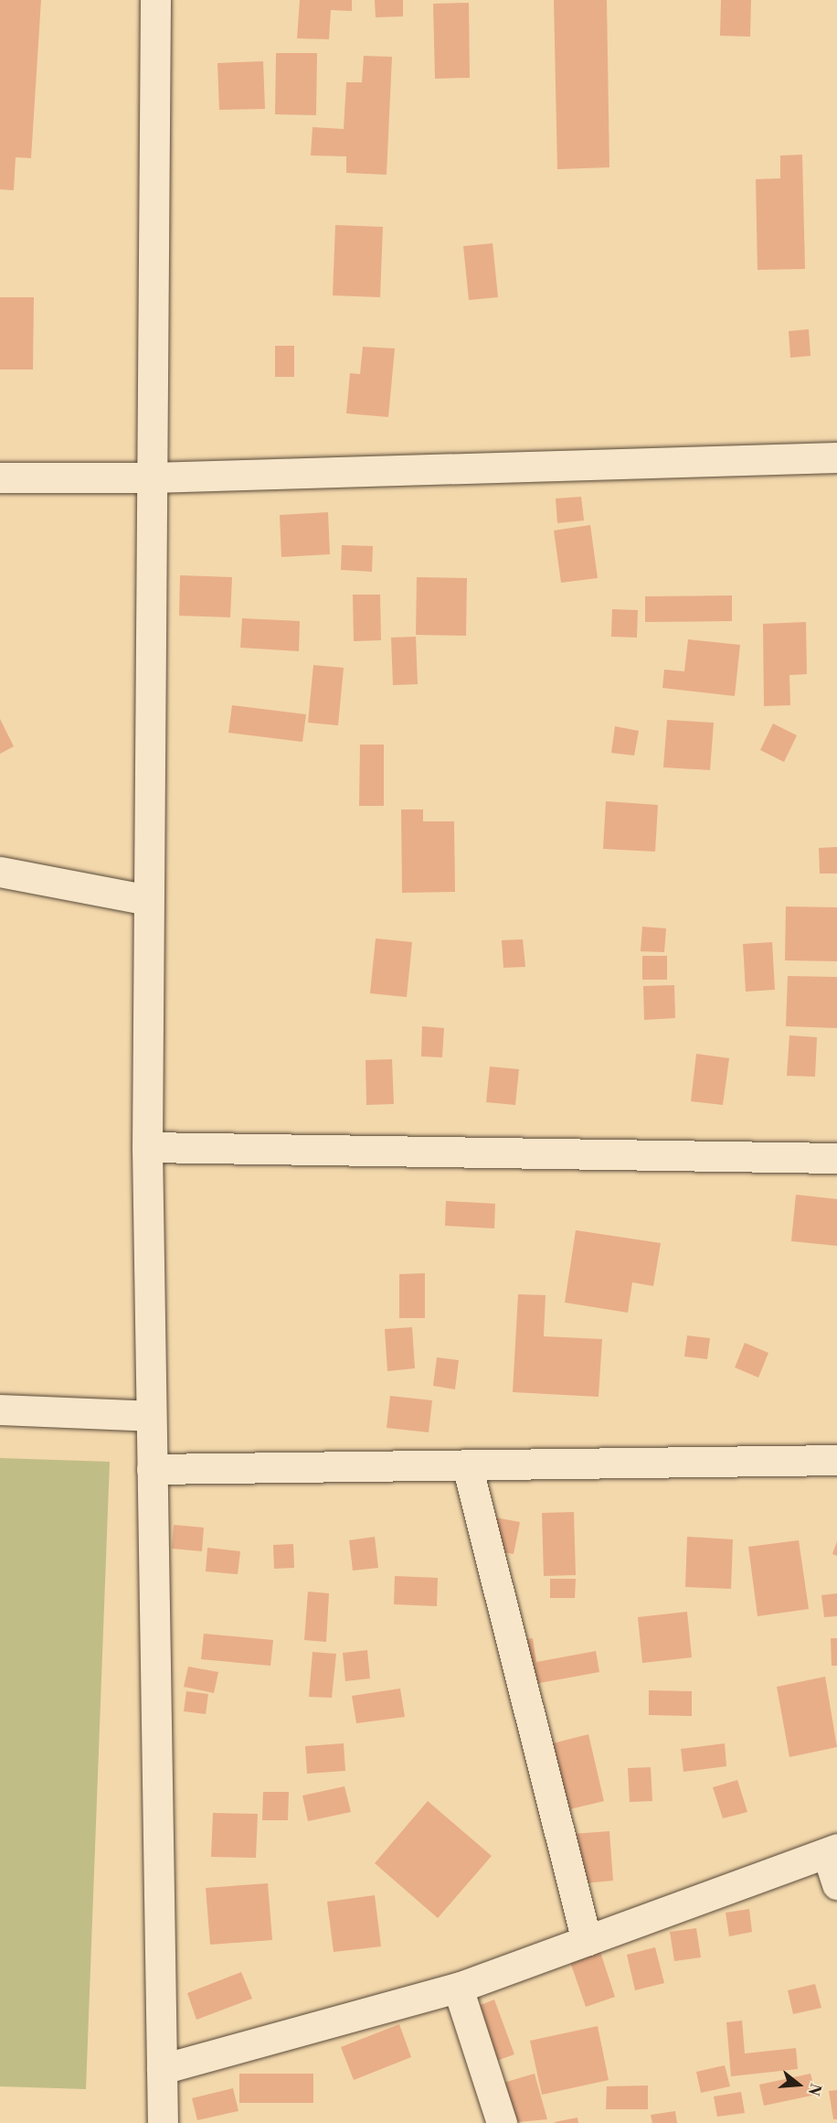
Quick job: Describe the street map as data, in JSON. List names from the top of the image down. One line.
{"north":"right"}
